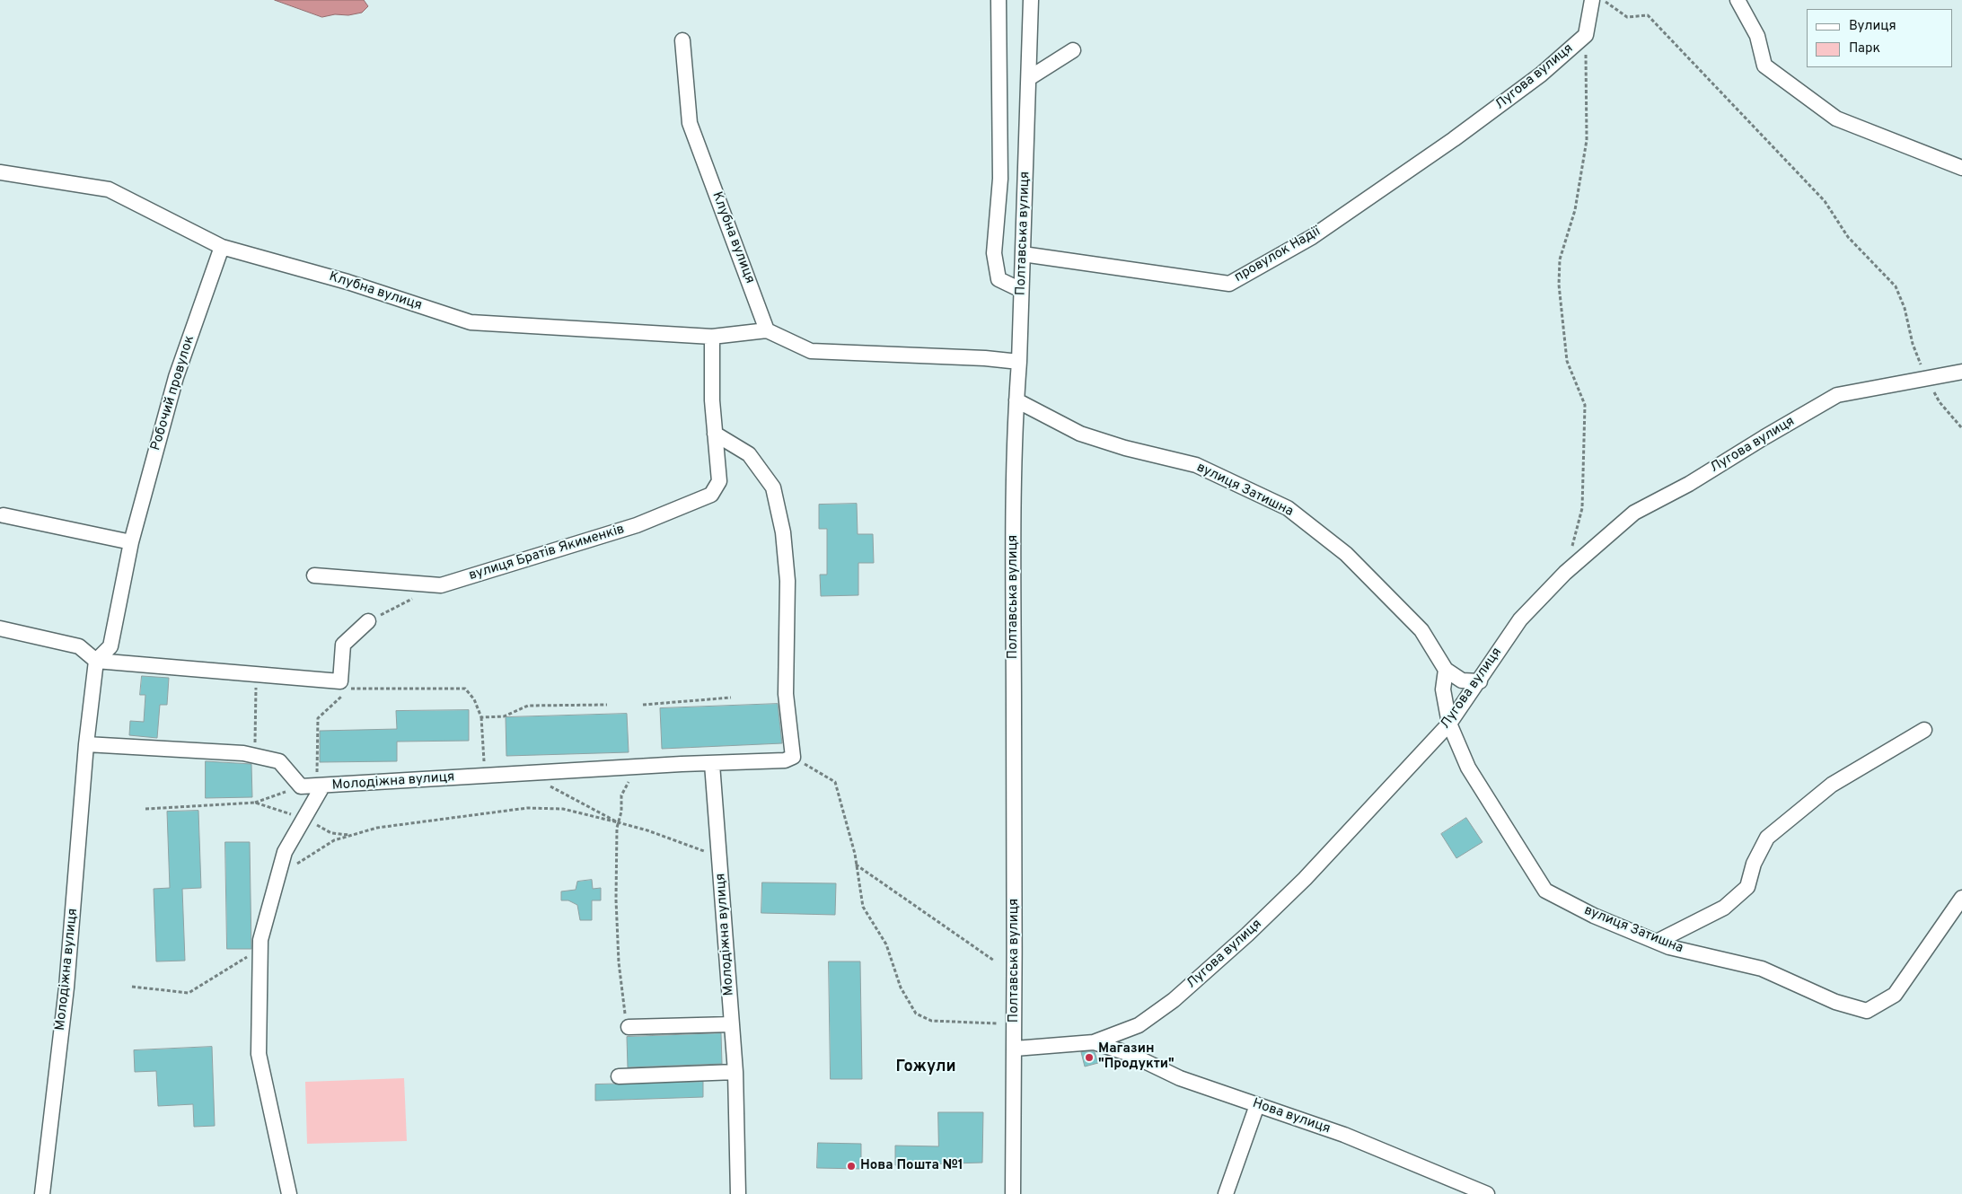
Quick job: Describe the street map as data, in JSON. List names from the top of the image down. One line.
{"streets":{"street":["Лугова вулиця","Полтавська вулиця","Клубна вулиця","провулок Надії","Робочий провулок","вулиця Затишна","вулиця Братів Якименків","Молодіжна вулиця","Нова вулиця"]},"crossings":[["Лугова вулиця","Полтавська вулиця"],["Лугова вулиця","провулок Надії"],["Лугова вулиця","вулиця Затишна"],["Лугова вулиця","Нова вулиця"],["Полтавська вулиця","провулок Надії"],["Полтавська вулиця","вулиця Затишна"],["Клубна вулиця","Робочий провулок"],["Клубна вулиця","вулиця Братів Якименків"],["Робочий провулок","Молодіжна вулиця"]],"districts":["Гожули"],"places":["Магазин \"Продукти\"","Нова Пошта №1"],"legend":["Вулиця","Парк"]}
